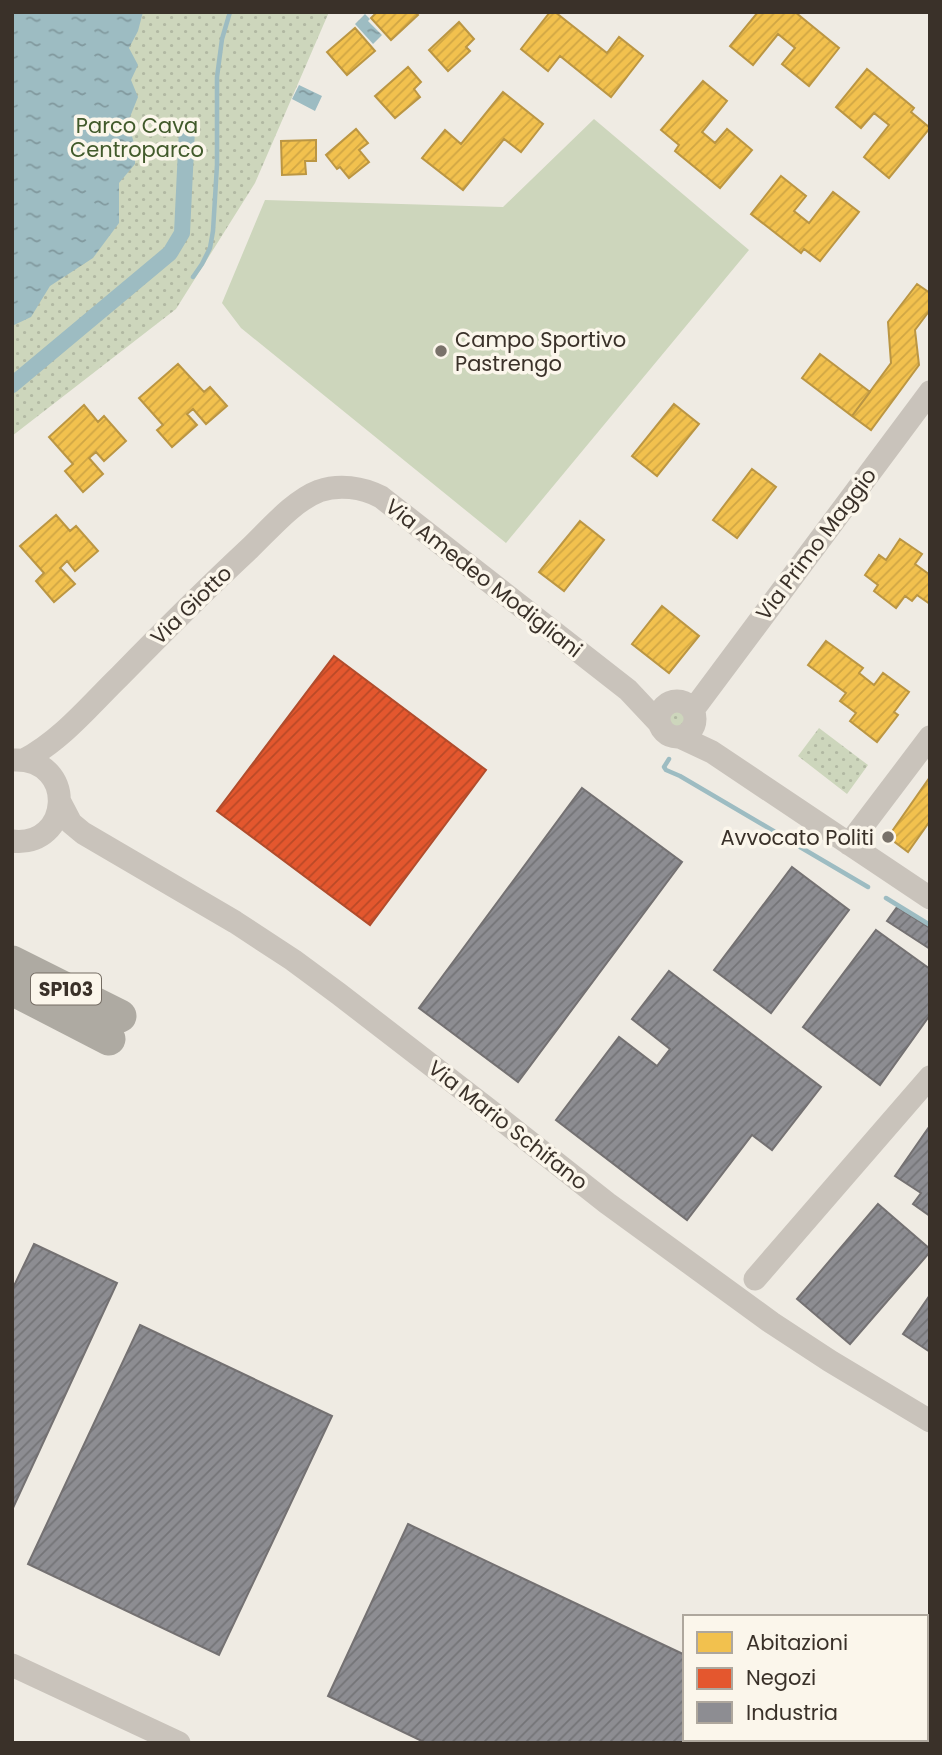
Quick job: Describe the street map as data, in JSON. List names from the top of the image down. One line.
{"streets":{"highway":["SP103"],"street":["Via Primo Maggio","Via Amedeo Modigliani","Via Giotto","Via Mario Schifano"]},"crossings":[["Via Primo Maggio","Via Amedeo Modigliani"],["Via Amedeo Modigliani","Via Giotto"],["Via Giotto","Via Mario Schifano"]],"parks":["Parco Cava Centroparco"],"places":["Campo Sportivo Pastrengo","Avvocato Politi"],"legend":["Abitazioni","Negozi","Industria"]}
